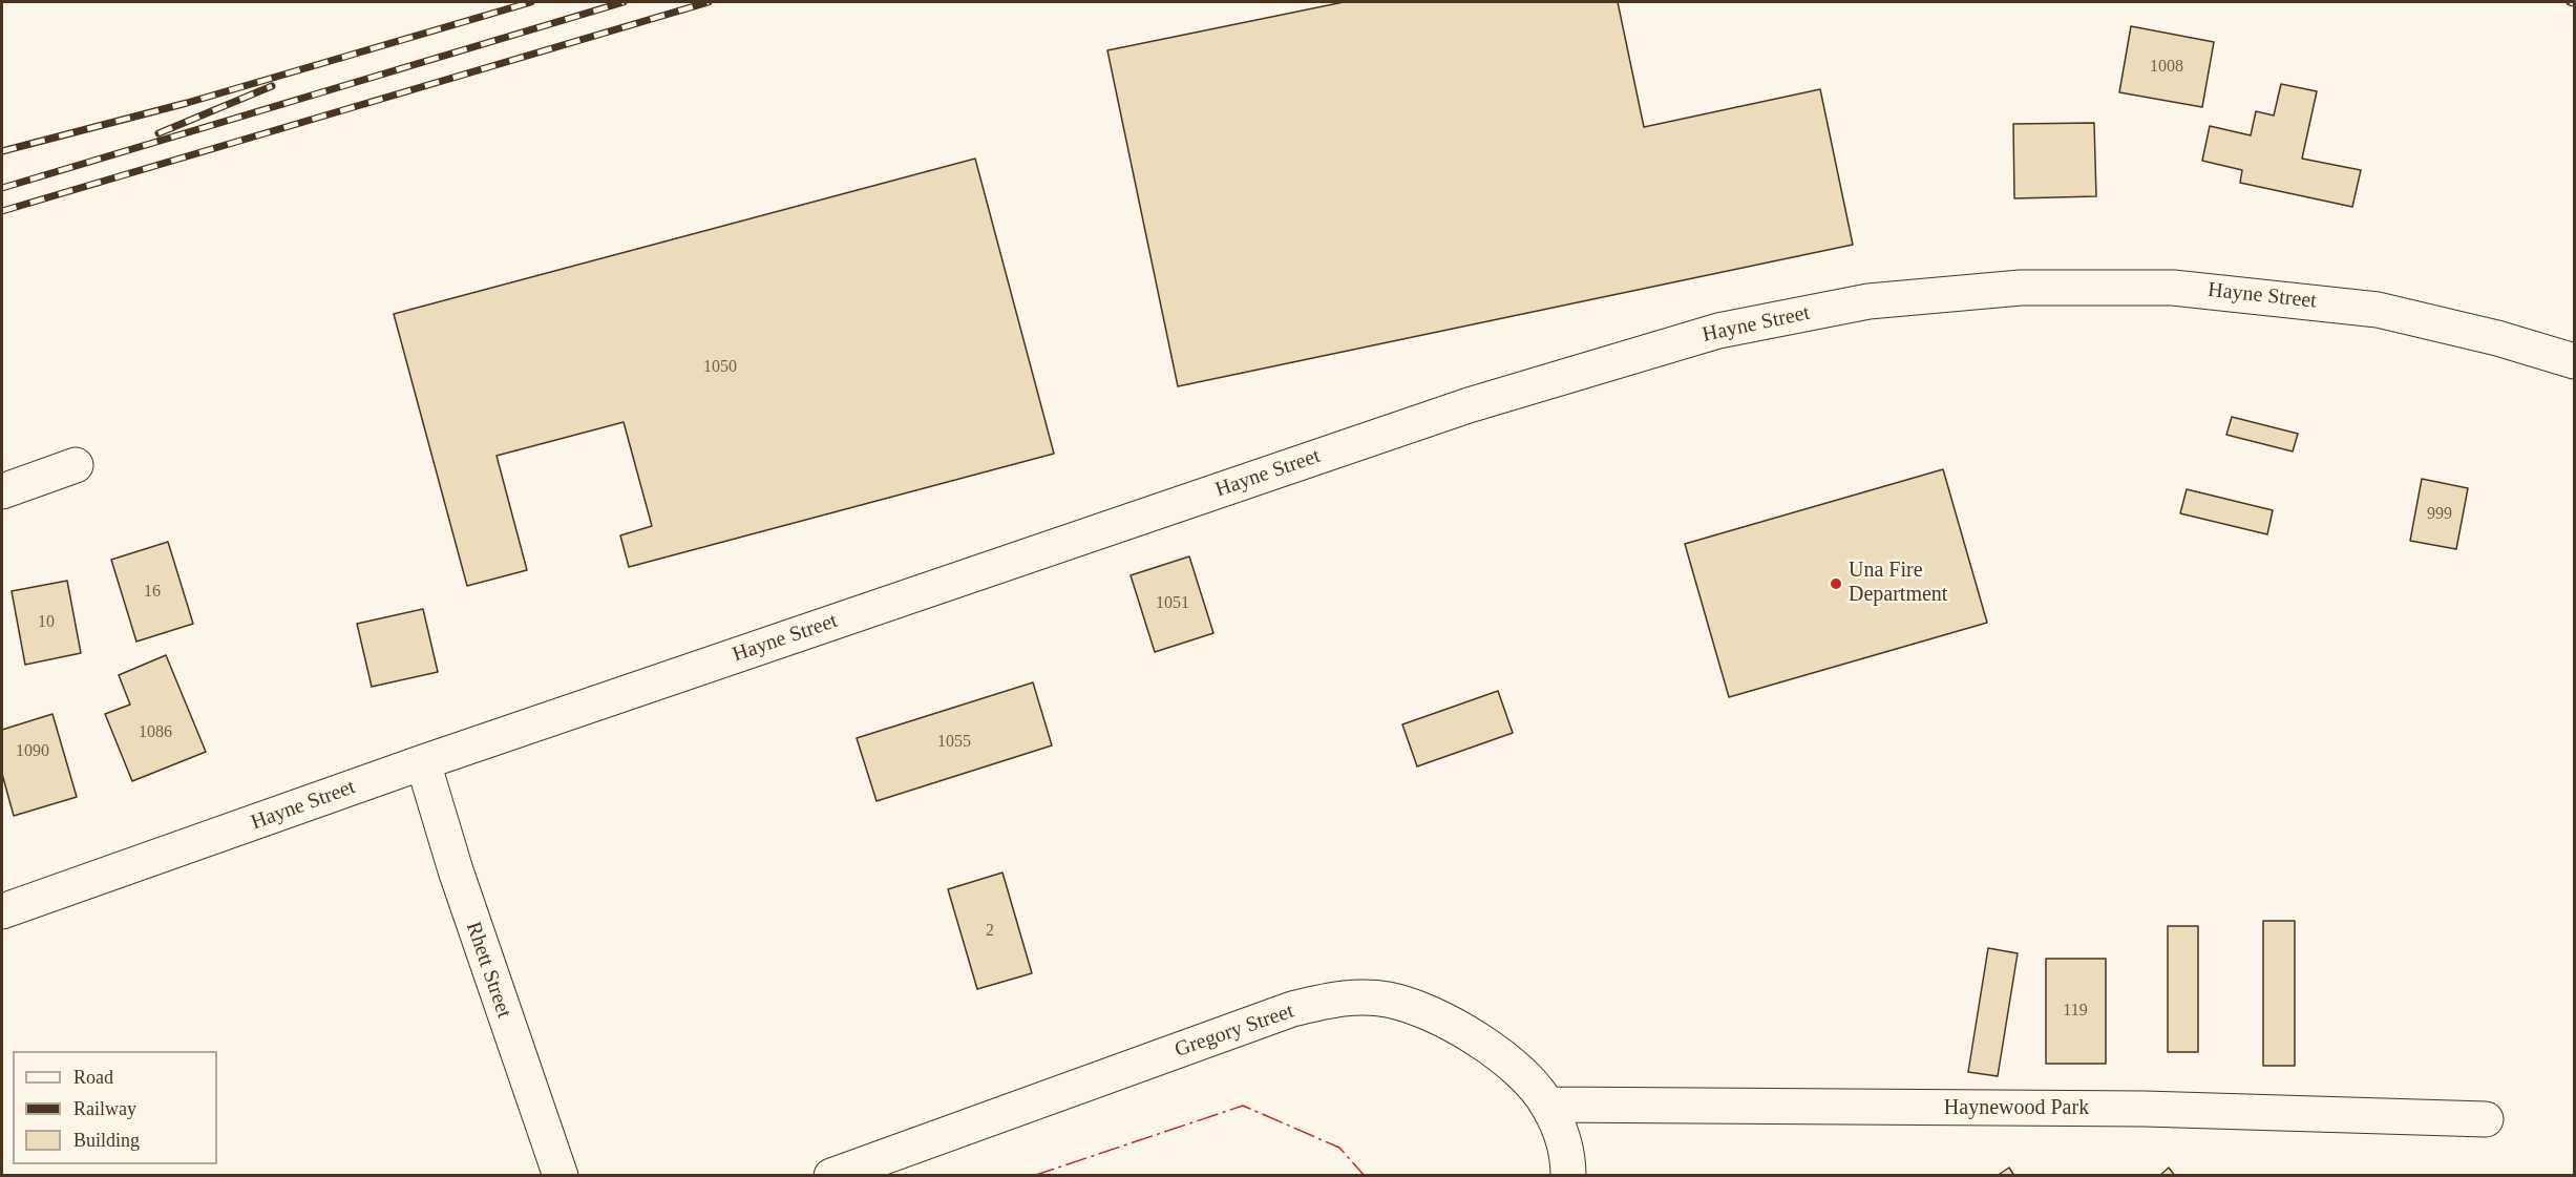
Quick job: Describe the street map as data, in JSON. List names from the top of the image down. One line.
{"streets":{"street":["Hayne Street","Rhett Street","Gregory Street","Haynewood Park"]},"crossings":[["Hayne Street","Rhett Street"],["Gregory Street","Haynewood Park"]],"places":["Una Fire Department"],"house_numbers":["1008","1050","999","16","1051","10","1086","1055","1090","2","119"],"legend":["Road","Railway","Building"]}
